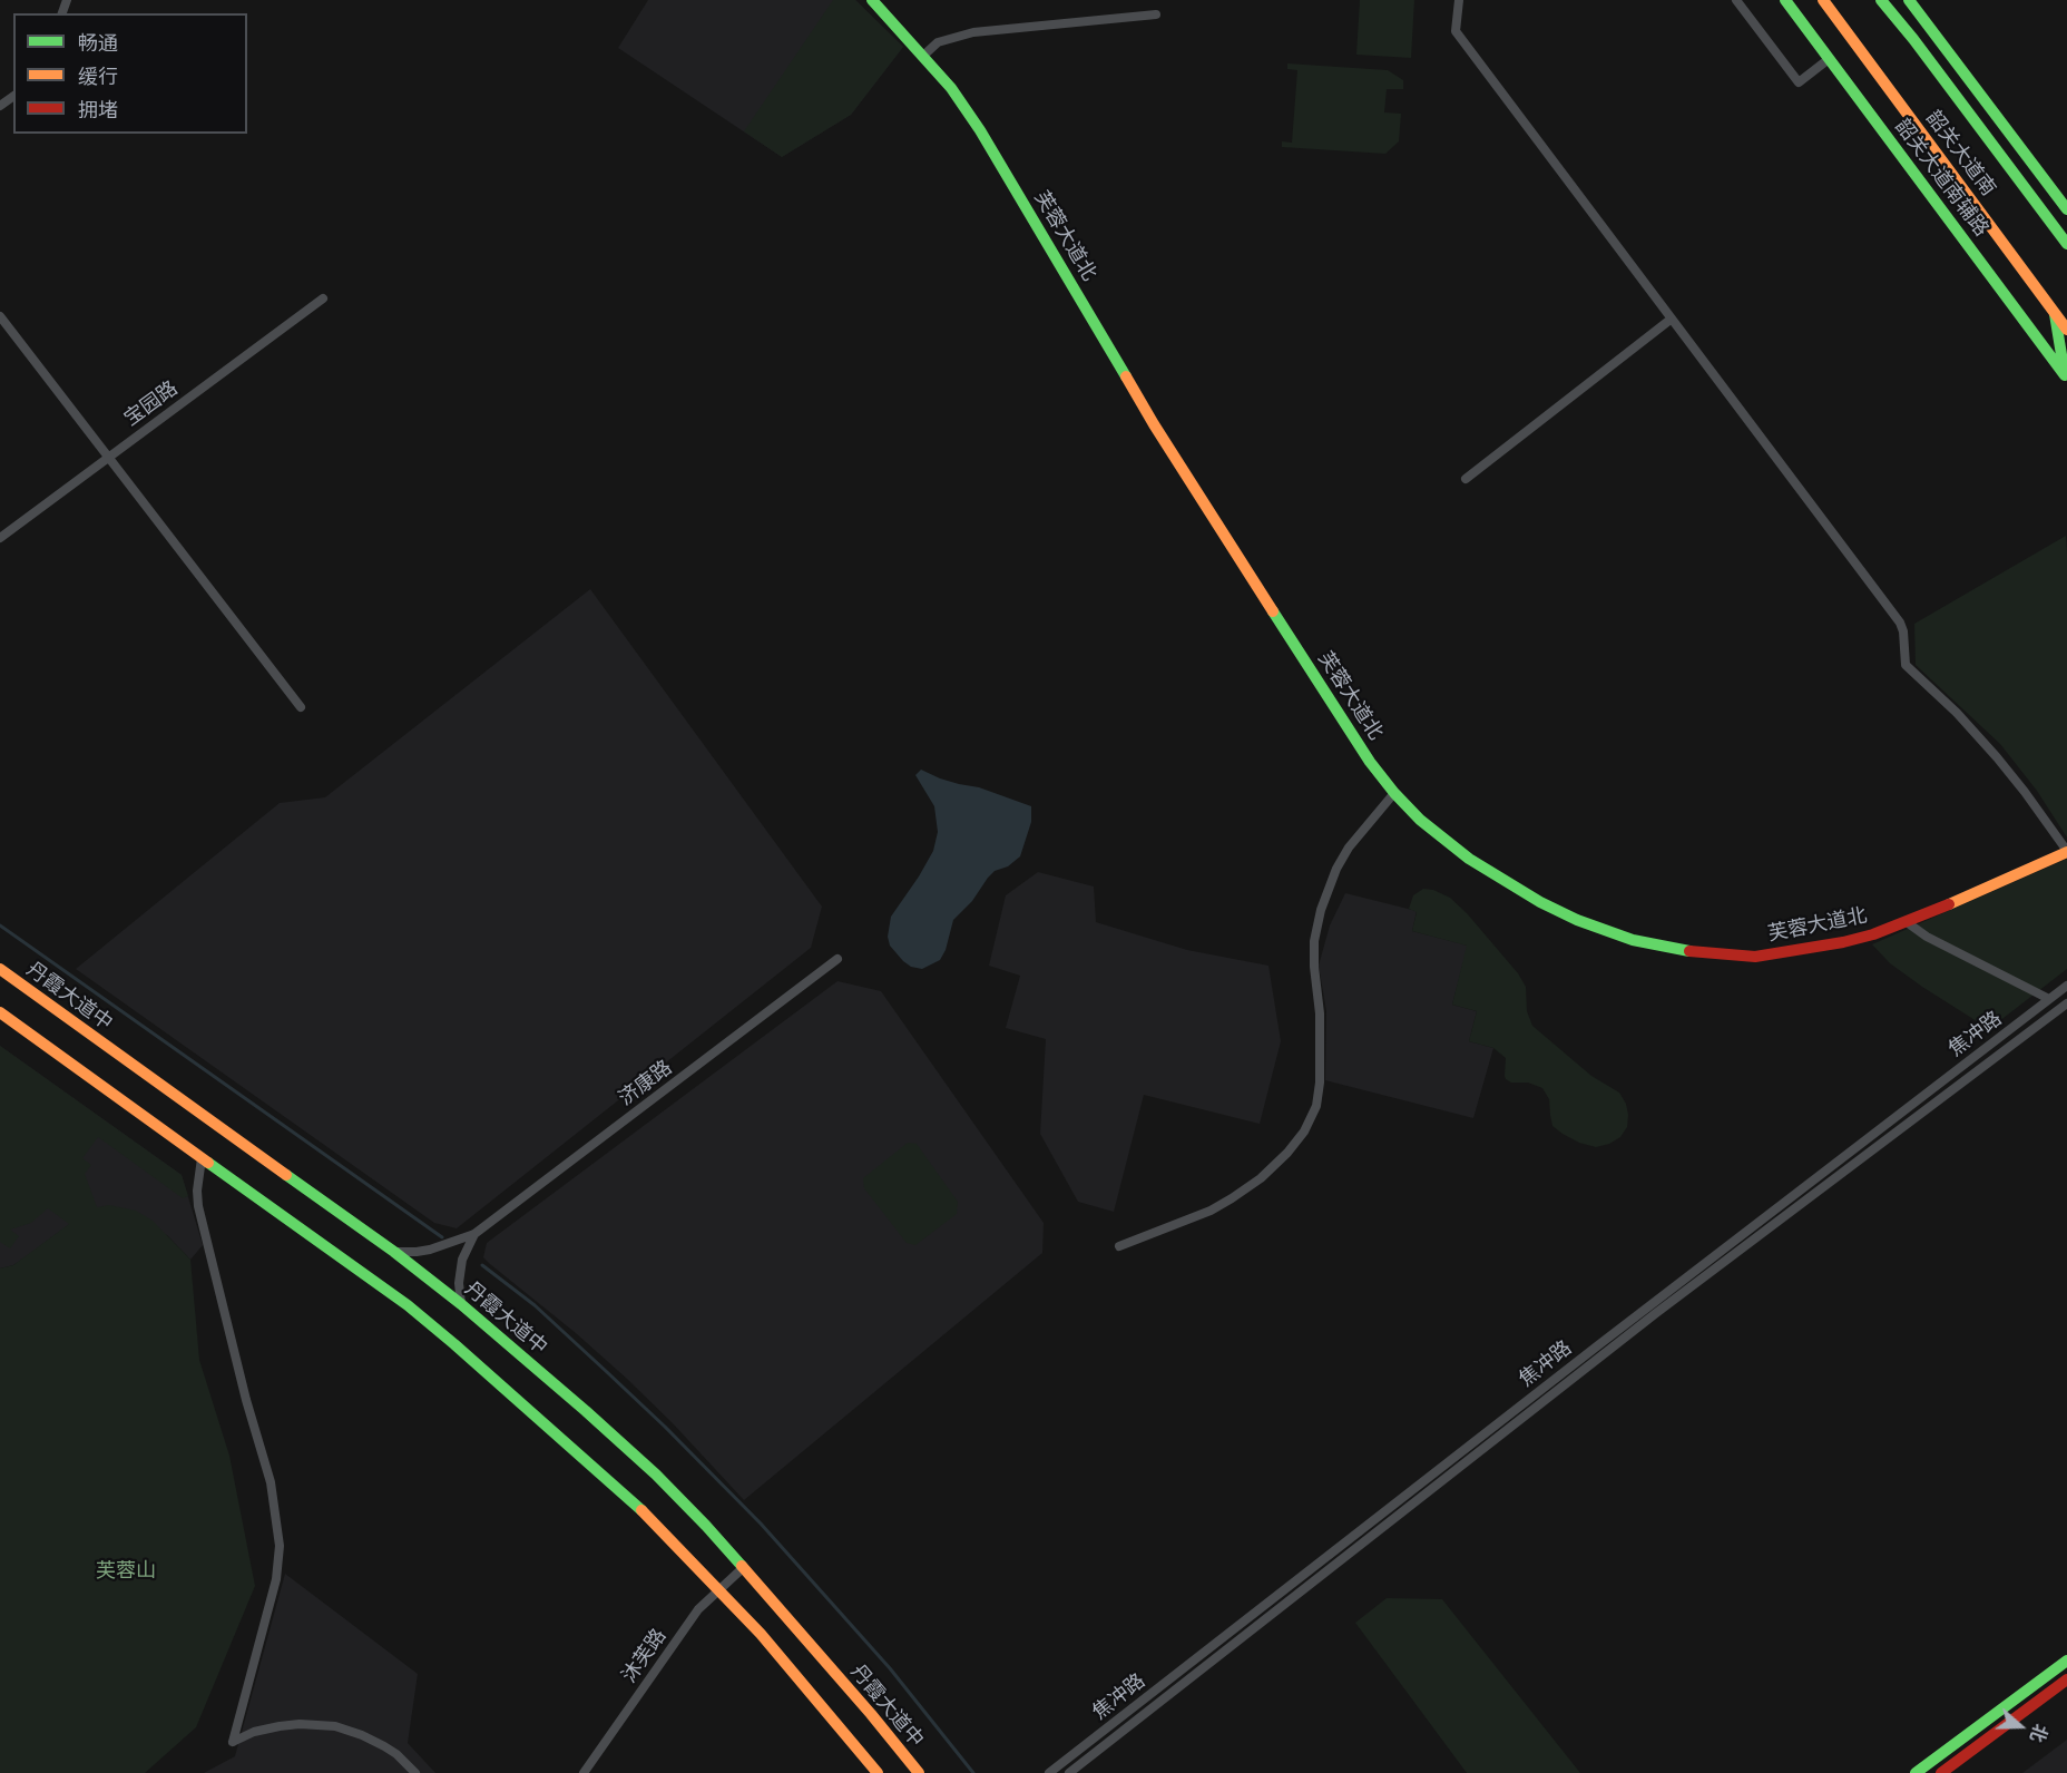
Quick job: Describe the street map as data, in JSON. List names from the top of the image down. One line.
{"streets":{"main road":["韶关大道南","韶关大道南辅路","芙蓉大道北","丹霞大道中"],"street":["宝园路","焦冲路","济康路","沐芙路"]},"crossings":[["丹霞大道中","济康路"],["丹霞大道中","沐芙路"]],"parks":["芙蓉山"],"legend":["畅通","缓行","拥堵"],"north":"right"}
